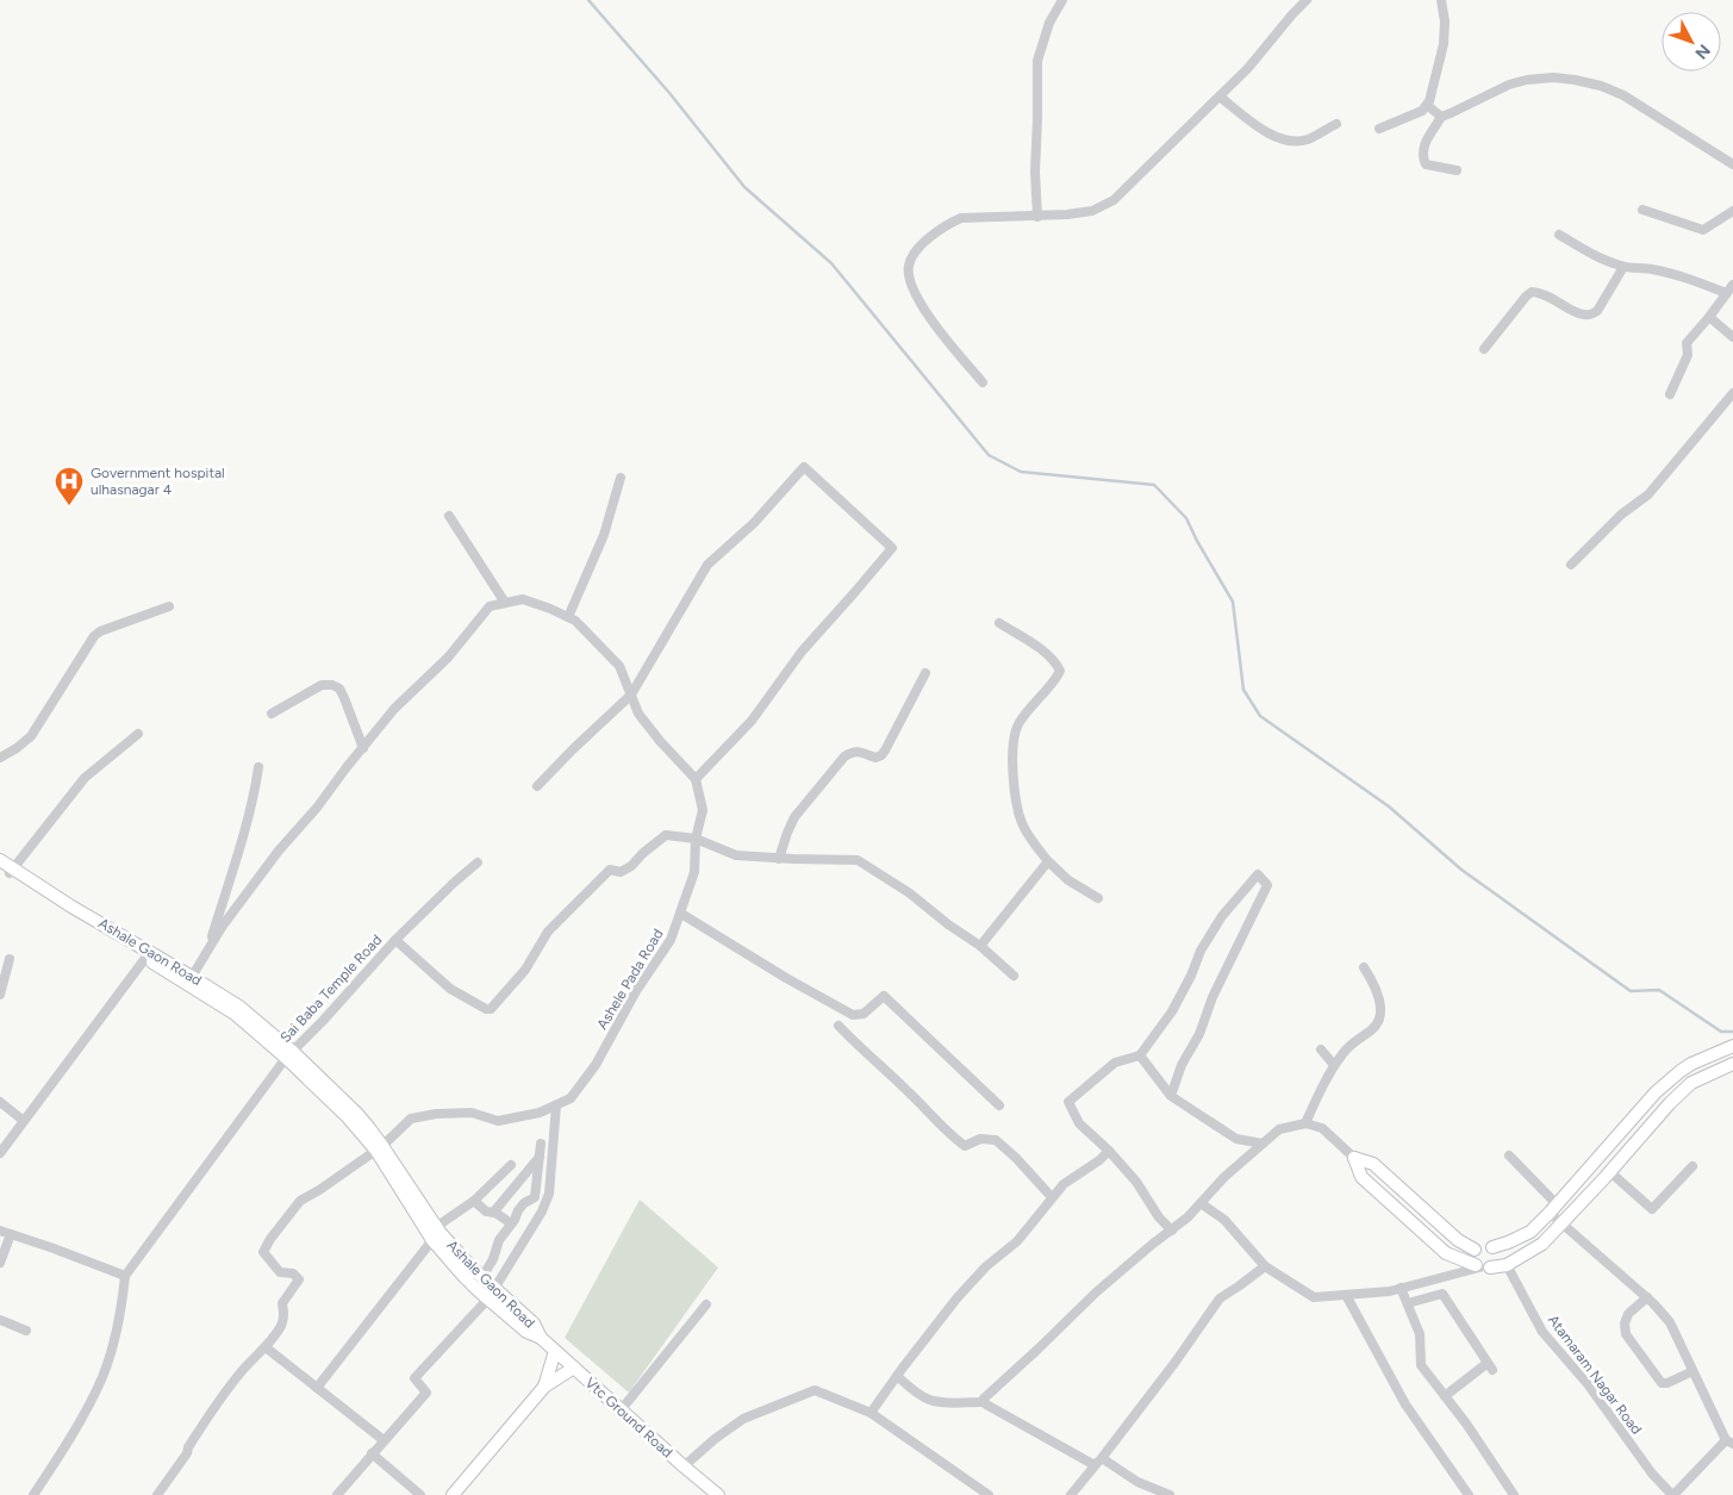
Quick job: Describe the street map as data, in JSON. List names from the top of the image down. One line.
{"streets":{"street":["Ashale Gaon Road","Ashele Pada Road","Sai Baba Temple Road","Atamaram Nagar Road","Vtc Ground Road"]},"crossings":[["Ashale Gaon Road","Sai Baba Temple Road"],["Ashale Gaon Road","Vtc Ground Road"],["Ashele Pada Road","Sai Baba Temple Road"]],"places":{"hospital":["Government hospital ulhasnagar 4"]},"north":"bottom right"}
